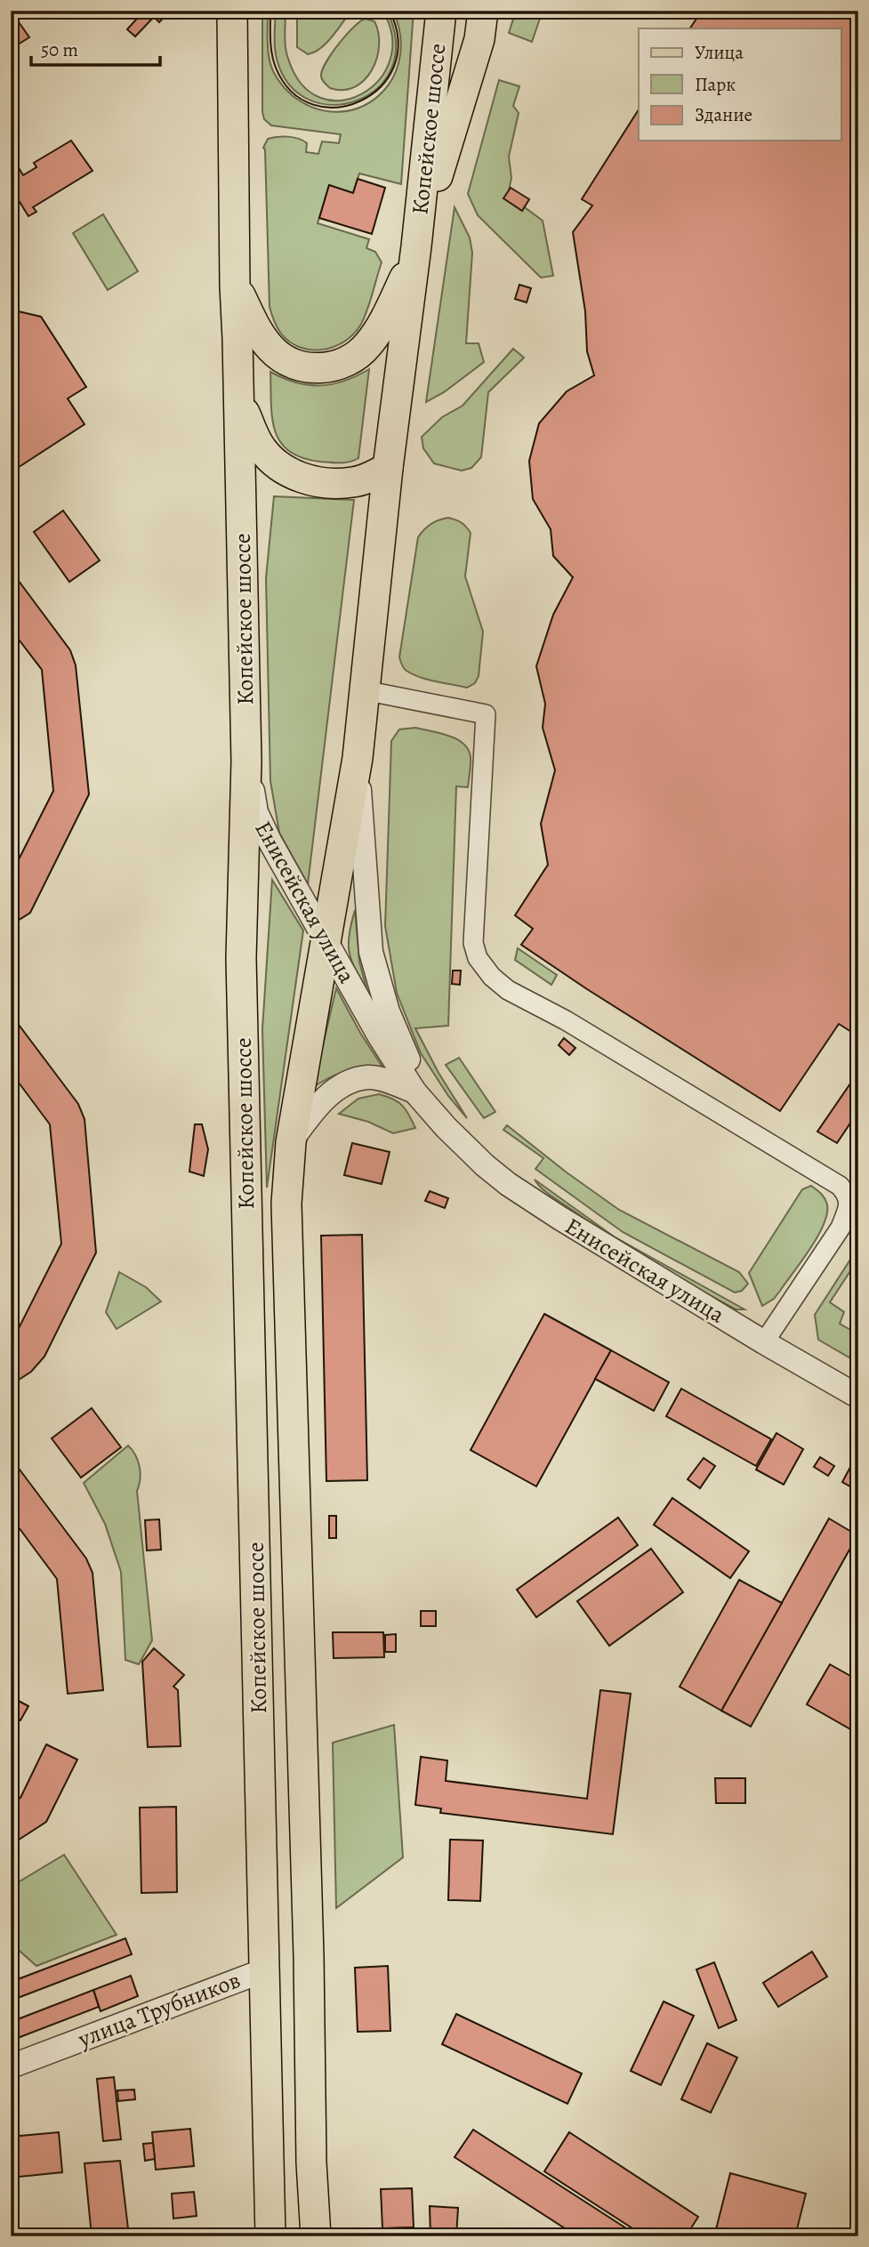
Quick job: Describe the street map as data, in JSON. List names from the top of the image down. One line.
{"streets":{"main road":["Копейское шоссе","улица Трубников"],"street":["Енисейская улица"]},"crossings":[["Копейское шоссе","Енисейская улица"],["Копейское шоссе","улица Трубников"]],"legend":["Улица","Парк","Здание"],"scale_bar":"50 m"}
